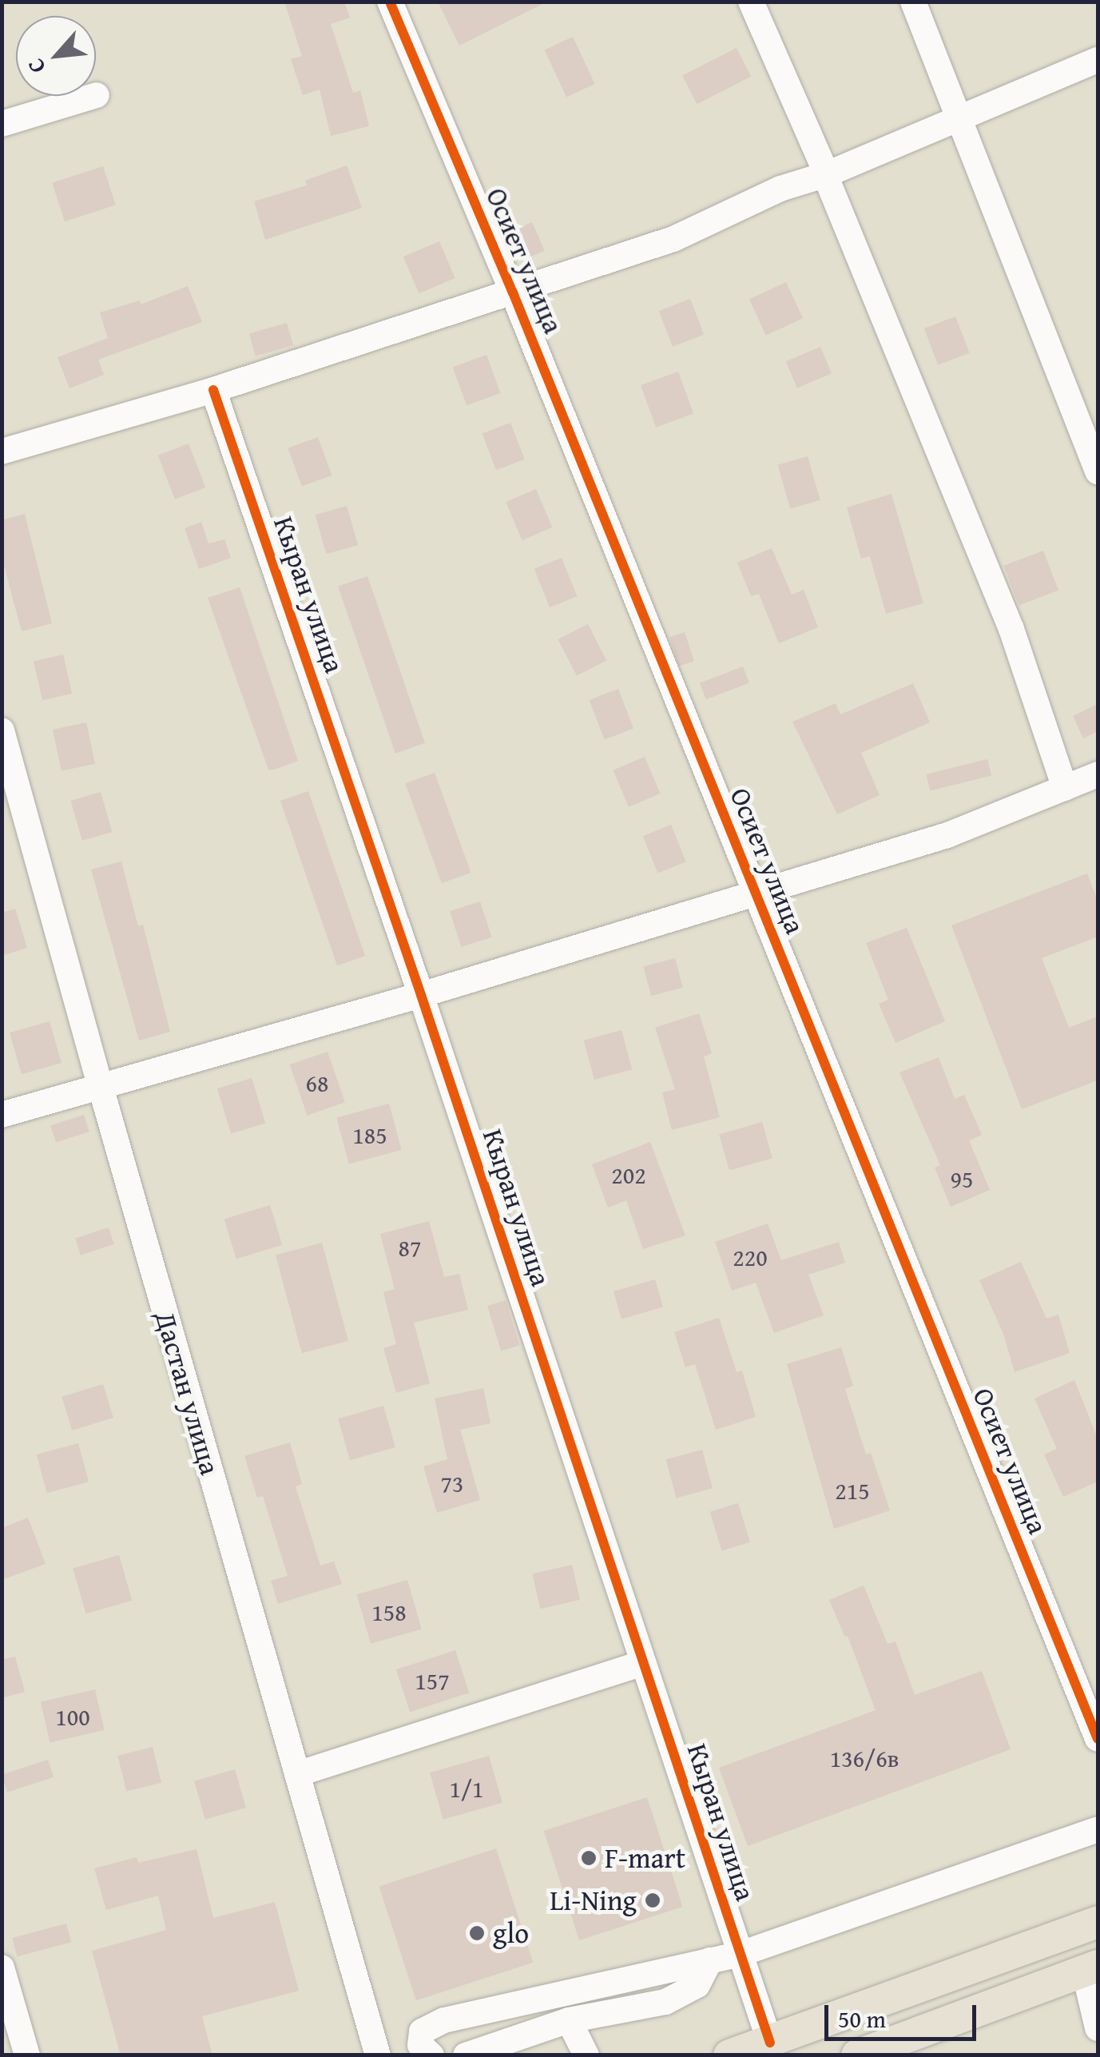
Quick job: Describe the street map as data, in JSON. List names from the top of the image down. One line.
{"streets":{"street":["Осиет улица","Кыран улица","Дастан улица"]},"places":["F-mart","Li-Ning","glo"],"house_numbers":["68","185","202","95","87","220","73","215","158","157","100","136/6в","1/1"],"scale_bar":"50 m","north":"bottom left"}
